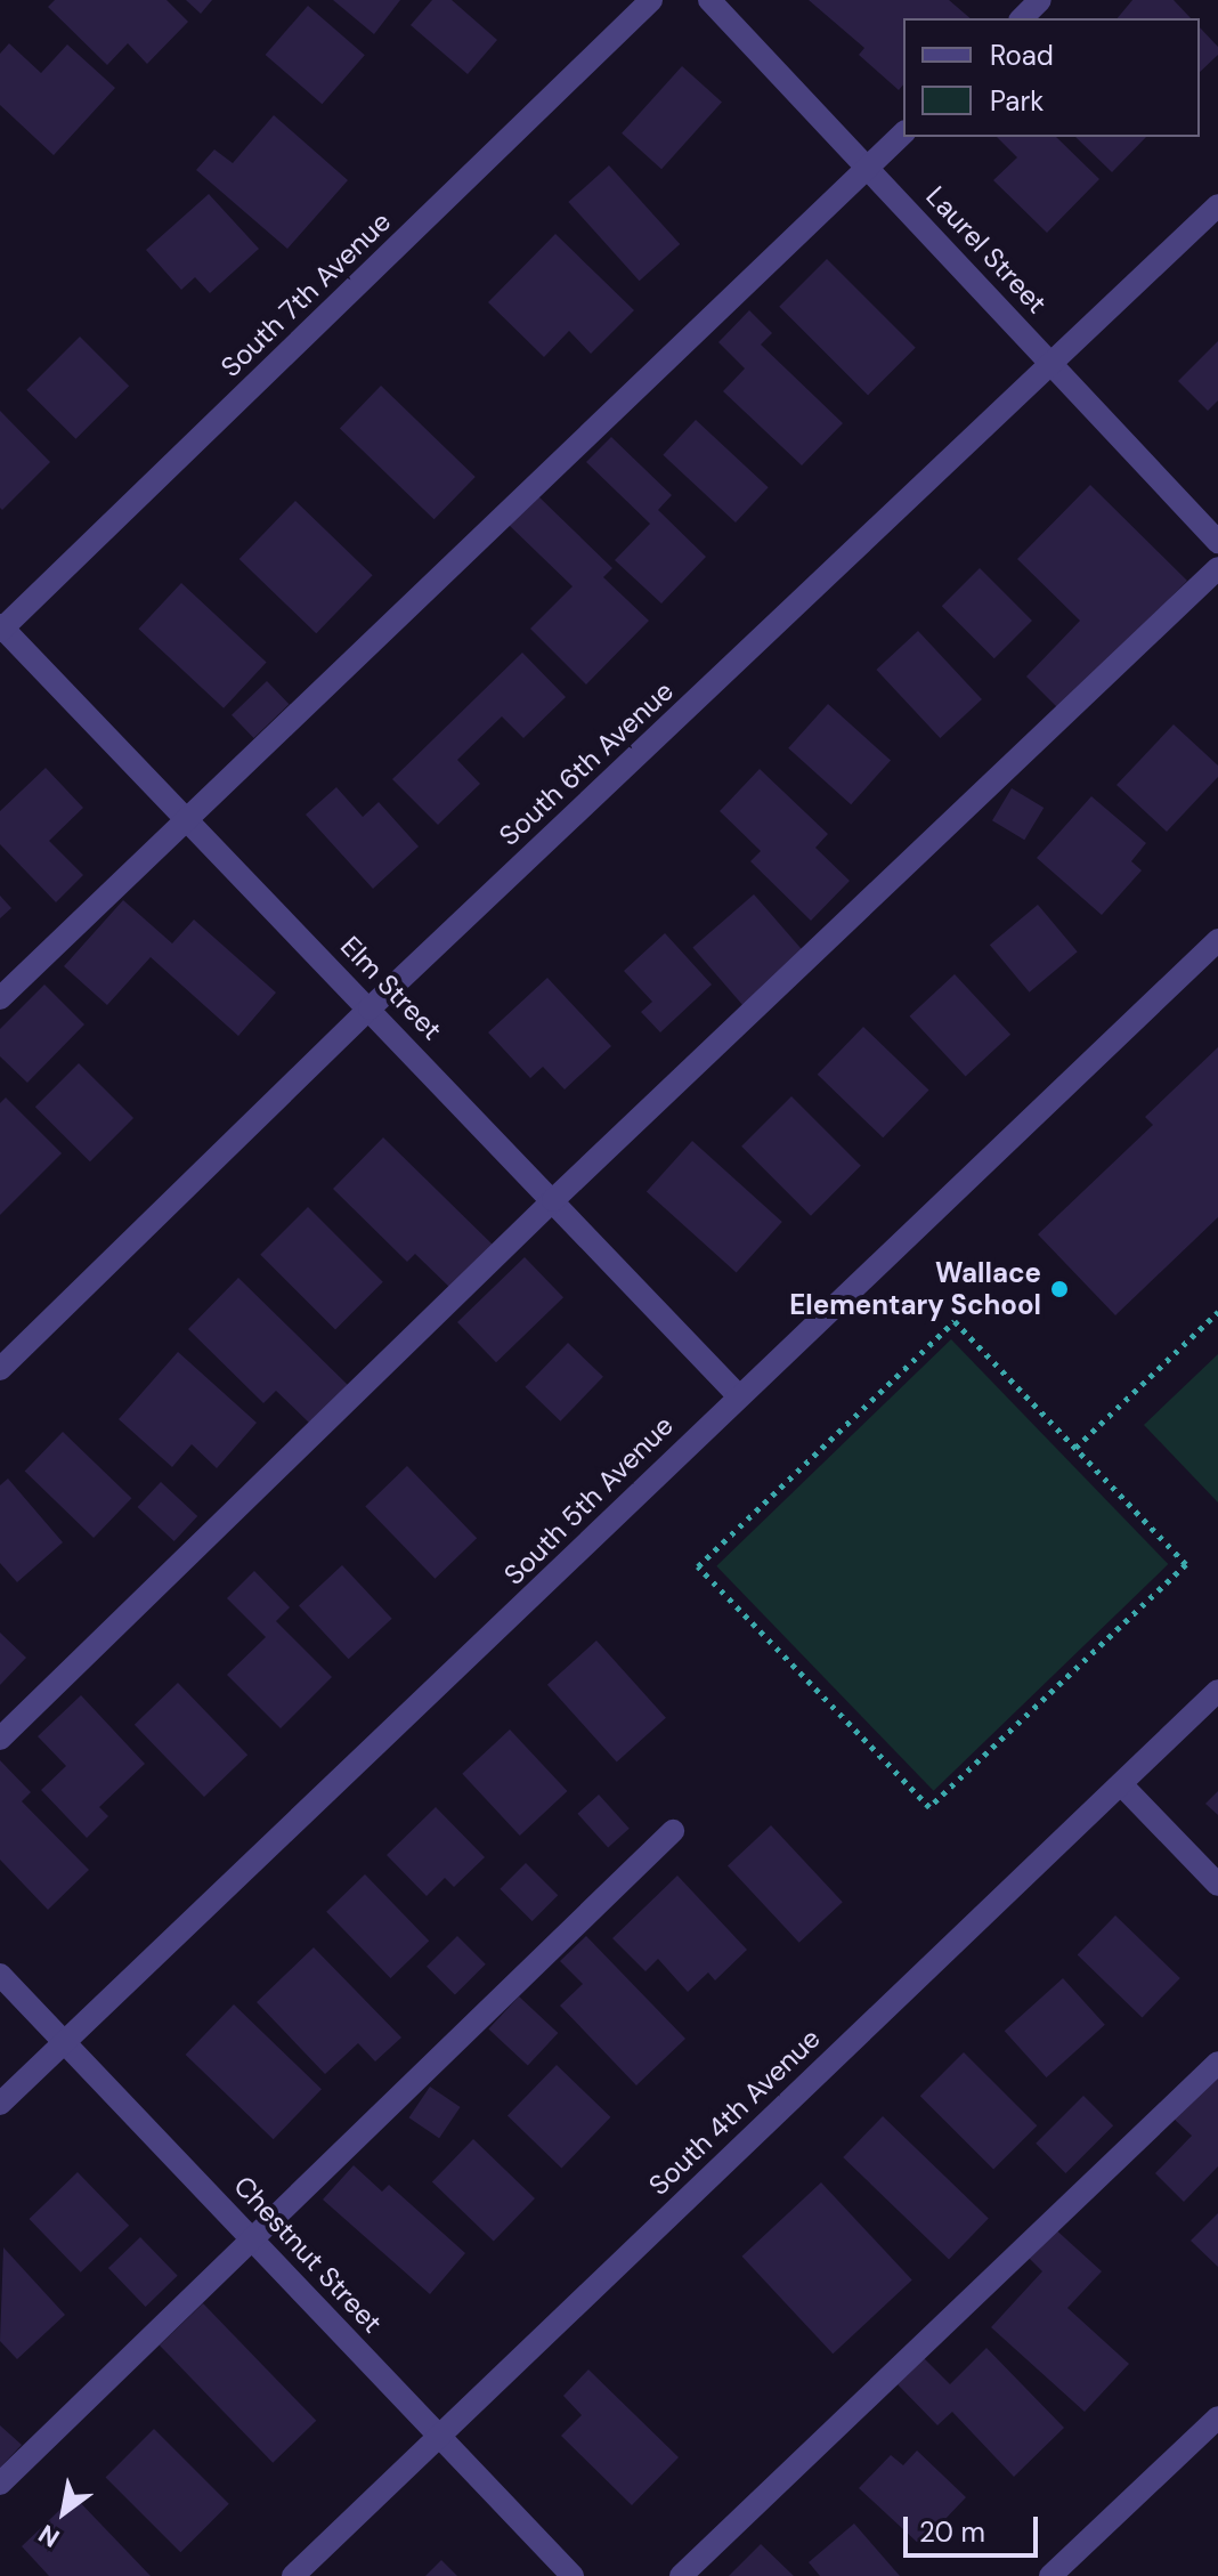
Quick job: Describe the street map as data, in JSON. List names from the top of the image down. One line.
{"streets":{"street":["Laurel Street","South 7th Avenue","South 6th Avenue","Elm Street","South 5th Avenue","South 4th Avenue","Chestnut Street"]},"crossings":[["Laurel Street","South 6th Avenue"],["South 7th Avenue","Elm Street"],["South 6th Avenue","Elm Street"],["Elm Street","South 5th Avenue"],["South 5th Avenue","Chestnut Street"],["South 4th Avenue","Chestnut Street"]],"places":["Wallace Elementary School"],"legend":["Road","Park"],"scale_bar":"20 m","north":"bottom left"}
